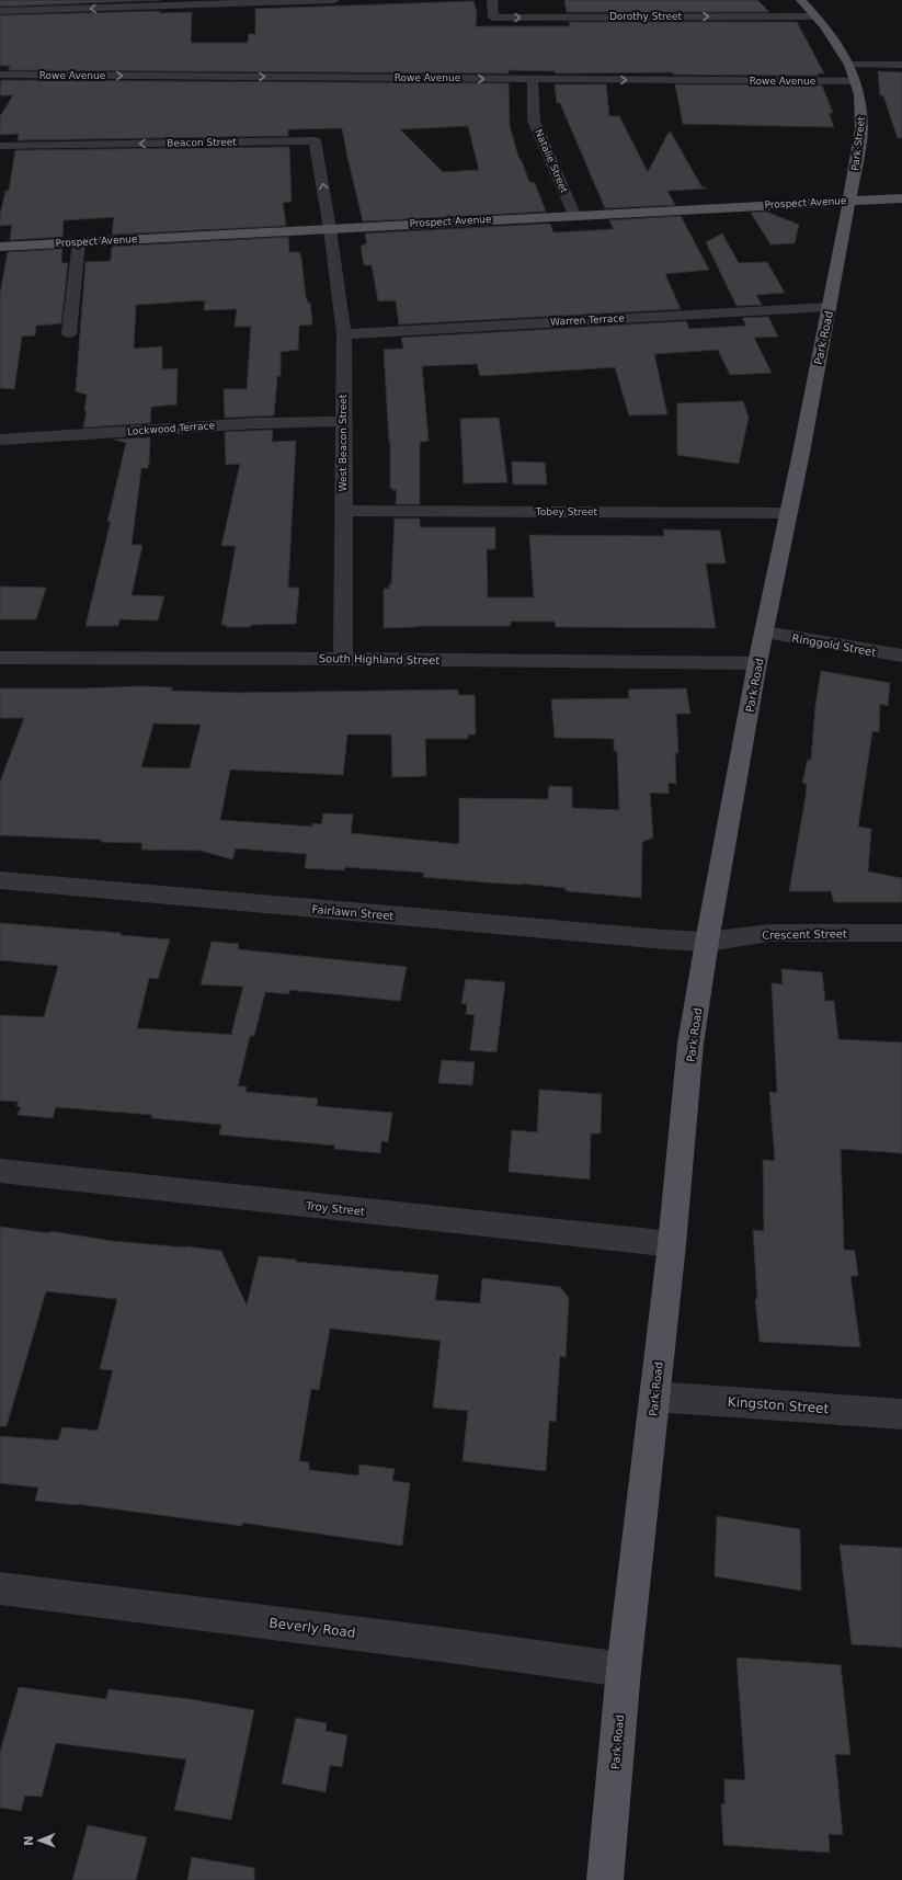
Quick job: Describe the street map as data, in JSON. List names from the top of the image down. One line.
{"streets":{"main road":["Park Street","Prospect Avenue","Park Road"],"street":["Dorothy Street","Rowe Avenue","Beacon Street","Natalie Street","Warren Terrace","Lockwood Terrace","West Beacon Street","Tobey Street","Ringgold Street","South Highland Street","Fairlawn Street","Crescent Street","Troy Street","Kingston Street","Beverly Road"]},"crossings":[["Dorothy Street","Park Street"],["Rowe Avenue","Park Street"],["Rowe Avenue","Natalie Street"],["Beacon Street","Prospect Avenue"],["Beacon Street","West Beacon Street"],["Park Street","Prospect Avenue"],["Park Street","Park Road"],["Natalie Street","Prospect Avenue"],["Prospect Avenue","Park Road"],["Prospect Avenue","West Beacon Street"],["Warren Terrace","Park Road"],["Warren Terrace","West Beacon Street"],["Park Road","Tobey Street"],["Park Road","Ringgold Street"],["Park Road","South Highland Street"],["Park Road","Fairlawn Street"],["Park Road","Crescent Street"],["Park Road","Troy Street"],["Park Road","Kingston Street"],["Park Road","Beverly Road"],["Lockwood Terrace","West Beacon Street"],["West Beacon Street","Tobey Street"],["West Beacon Street","South Highland Street"],["Fairlawn Street","Crescent Street"]],"one_way":["Dorothy Street"],"north":"left"}
